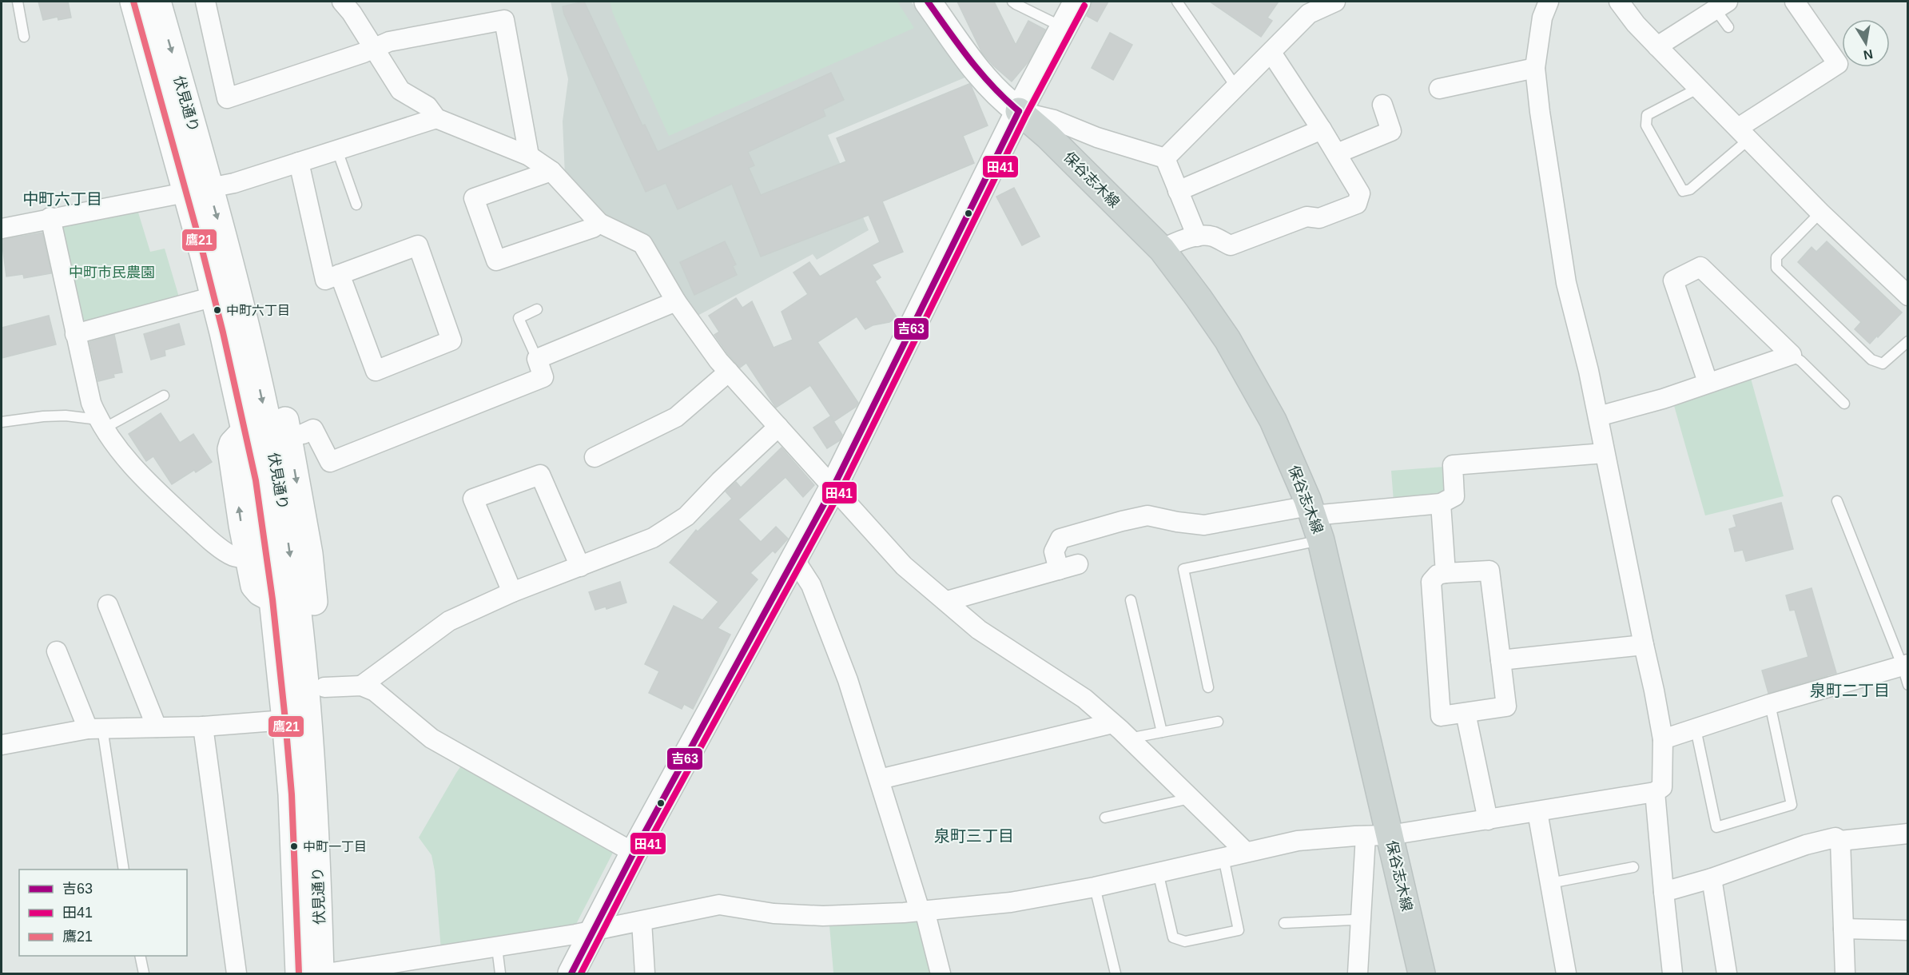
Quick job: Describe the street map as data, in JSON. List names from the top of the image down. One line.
{"streets":{"main road":["伏見通り","保谷志木線"]},"districts":["中町六丁目","泉町二丁目","泉町三丁目"],"parks":["中町市民農園"],"places":["中町六丁目","中町一丁目"],"lines":["transit line 吉63","transit line 鷹21","transit line 田41"],"legend":["吉63","田41","鷹21"],"north":"bottom"}
